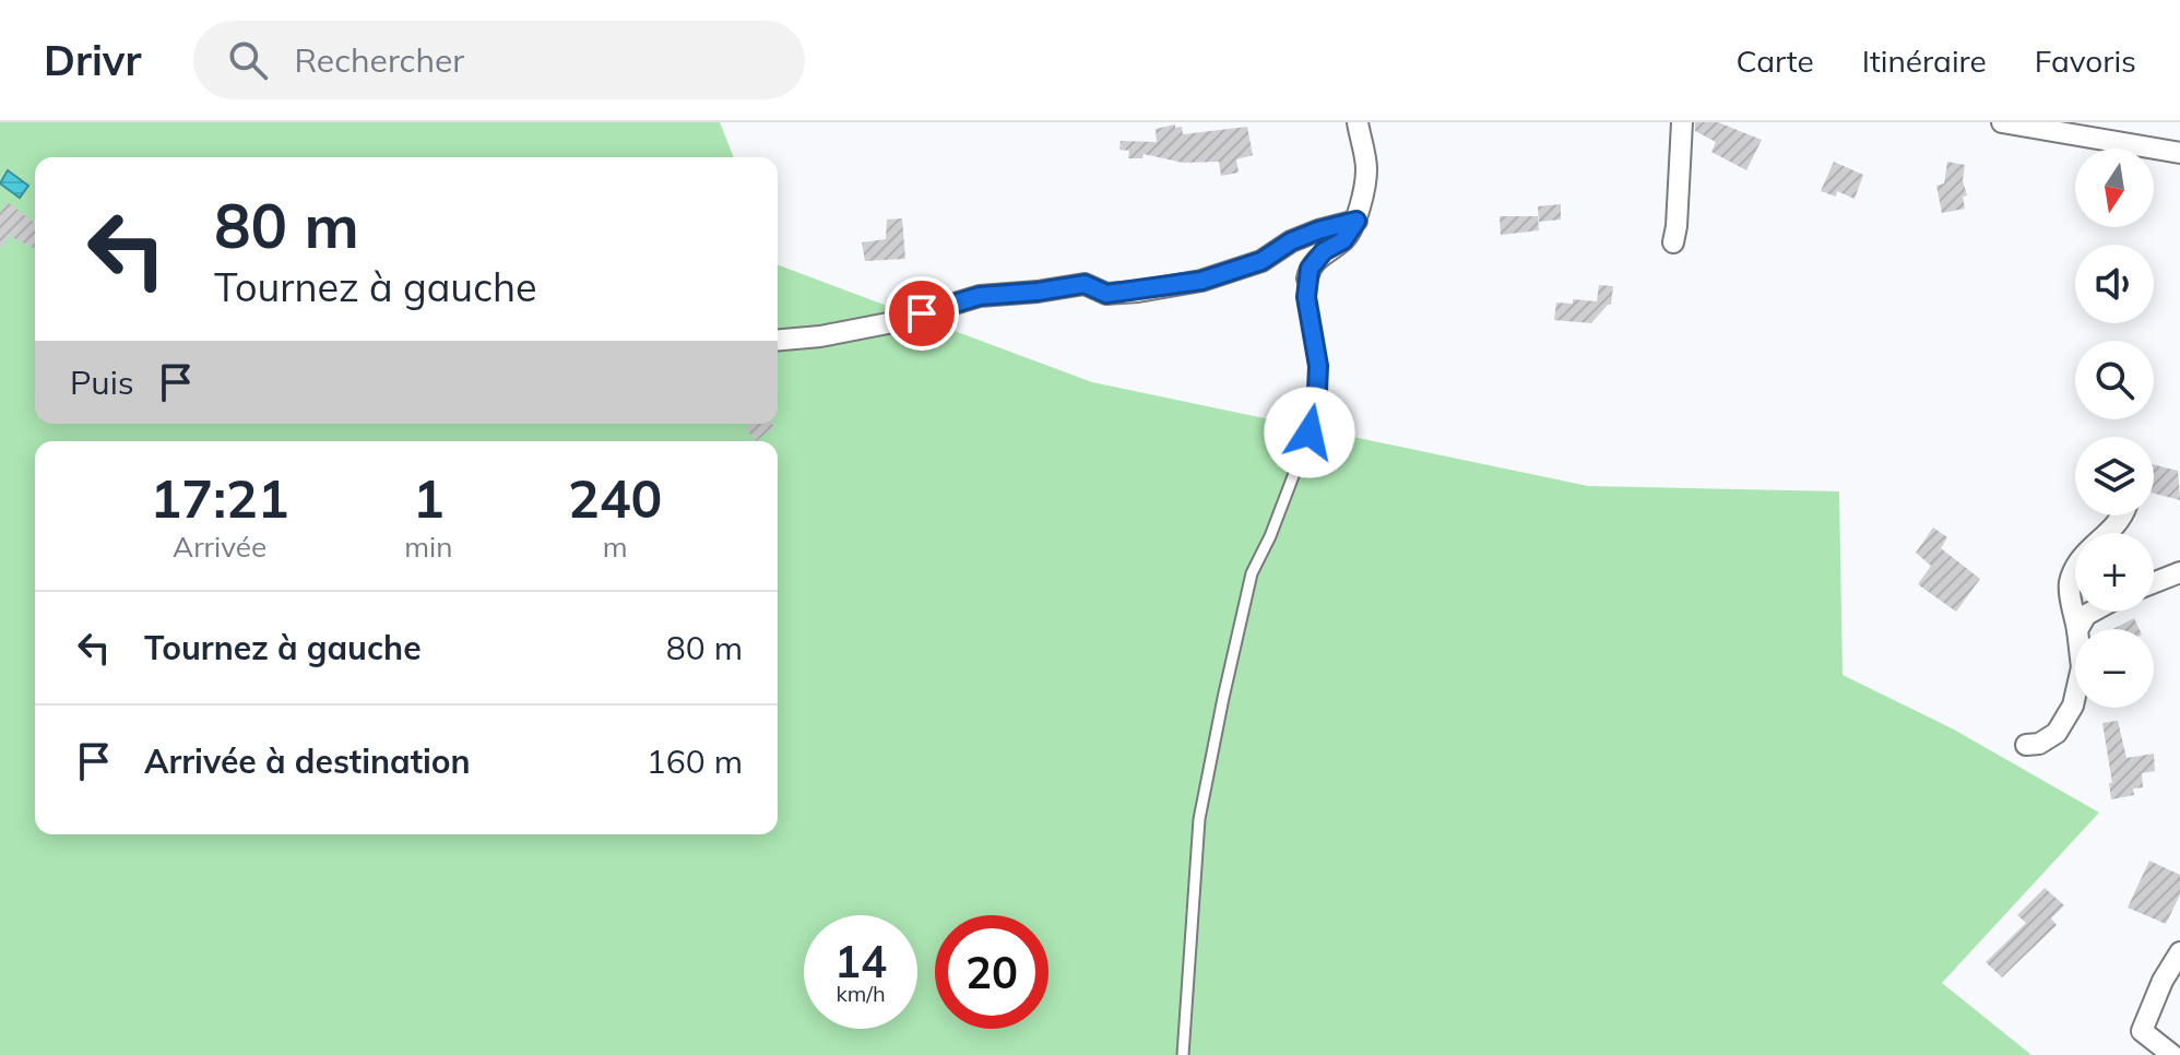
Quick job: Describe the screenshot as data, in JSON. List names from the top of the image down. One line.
{"north":"bottom","page":{"header":"Drivr","search":"Rechercher","nav":["Carte","Itinéraire","Favoris"],"map_buttons":["+","−"],"turn":["80 m","Tournez à gauche"],"then":"Puis","eta":["17:21","Arrivée","1","min","240","m"],"list":[{"name":"Tournez à gauche","value":"80 m"},{"name":"Arrivée à destination","value":"160 m"}],"speed":"14 km/h","limit":"20"}}
